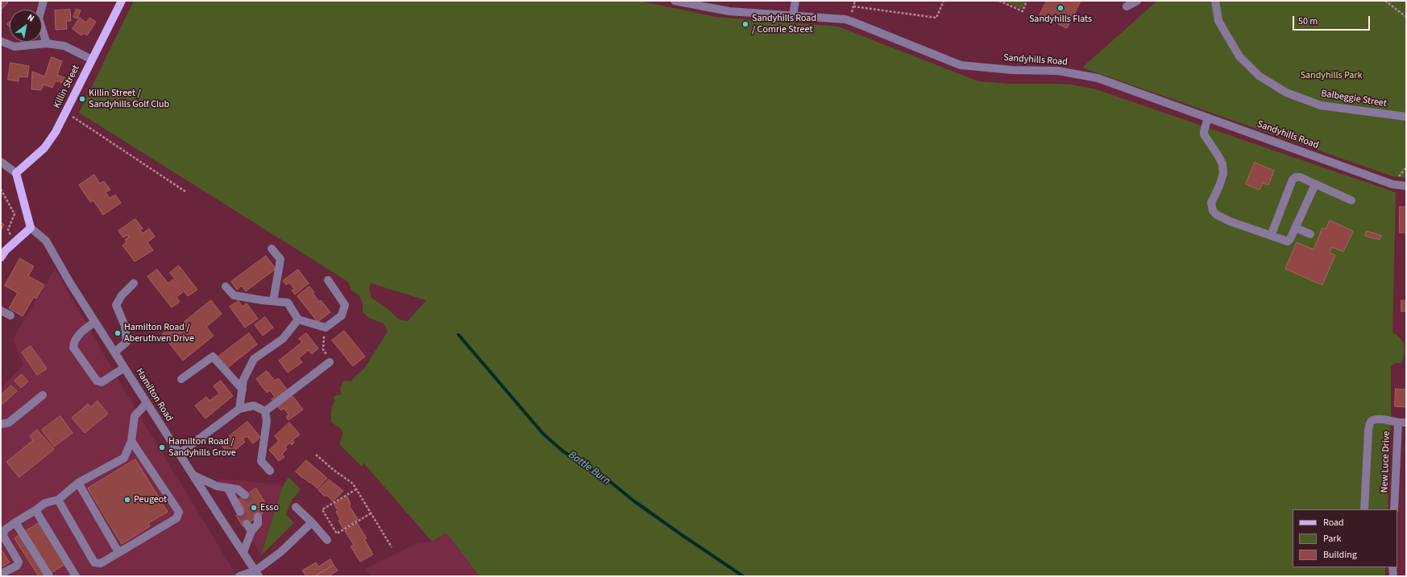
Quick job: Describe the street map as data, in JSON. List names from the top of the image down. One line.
{"streets":{"main road":["Killin Street"],"street":["Sandyhills Road","Balbeggie Street","Hamilton Road","New Luce Drive"]},"water":["Battle Burn"],"parks":["Sandyhills Park"],"places":["Sandyhills Flats","Sandyhills Road / Comrie Street","Killin Street / Sandyhills Golf Club","Hamilton Road / Aberuthven Drive","Hamilton Road / Sandyhills Grove","Peugeot","Esso"],"legend":["Road","Park","Building"],"scale_bar":"50 m","north":"top right"}
